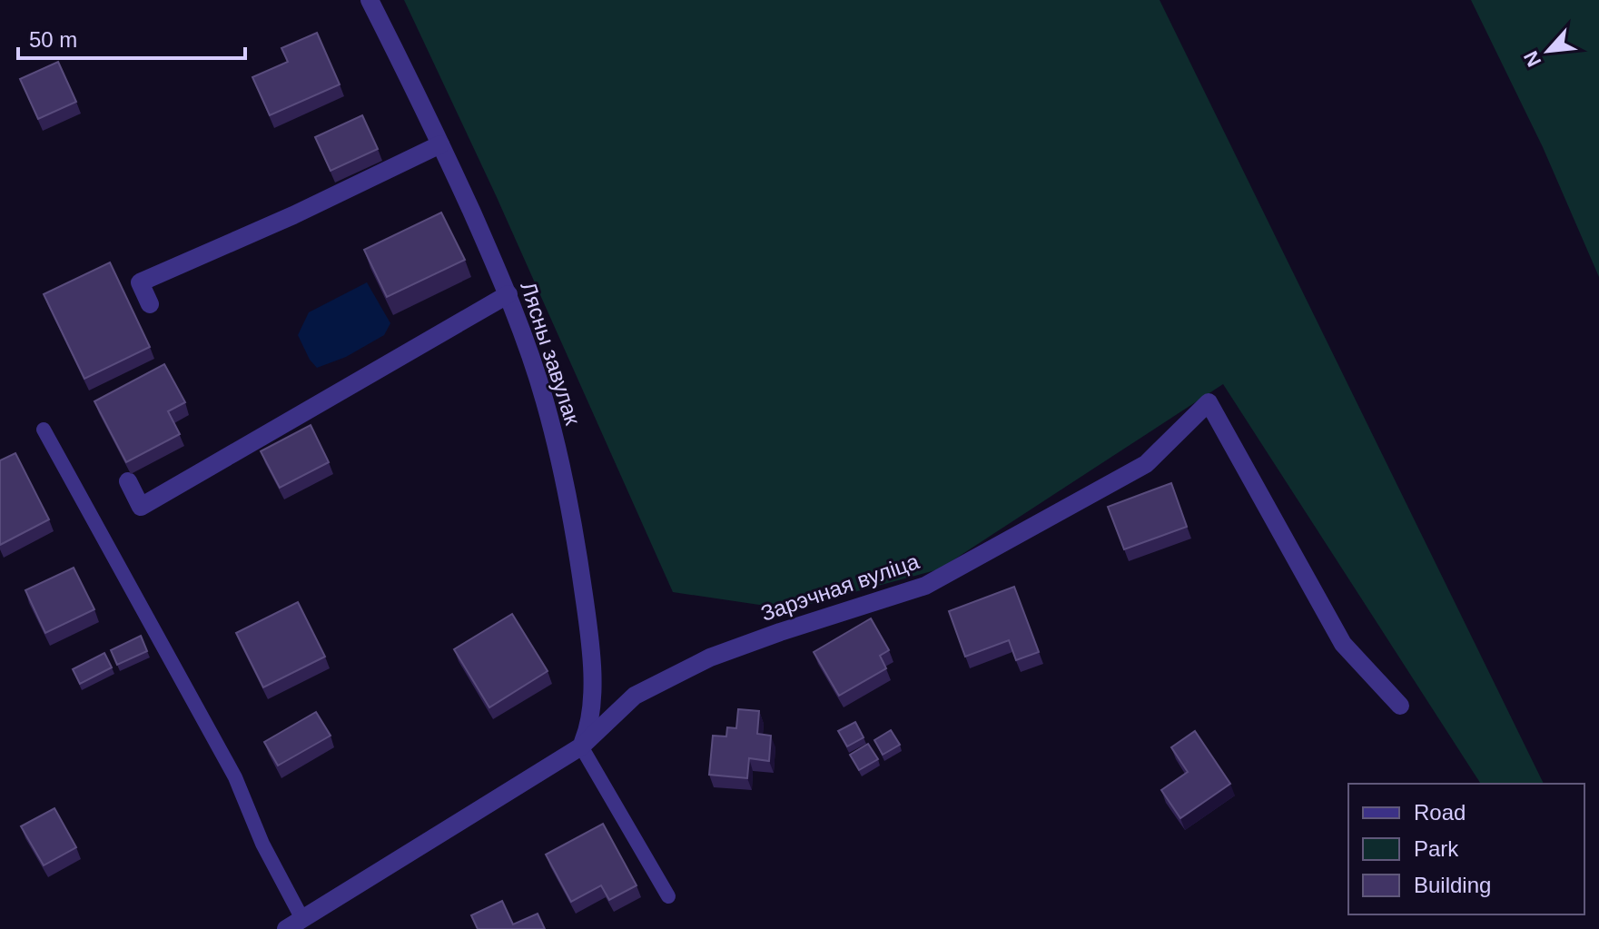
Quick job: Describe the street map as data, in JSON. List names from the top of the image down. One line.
{"streets":{"street":["Лясны завулак","Зарэчная вуліца"]},"crossings":[["Лясны завулак","Зарэчная вуліца"]],"legend":["Road","Park","Building"],"scale_bar":"50 m","north":"bottom left"}
